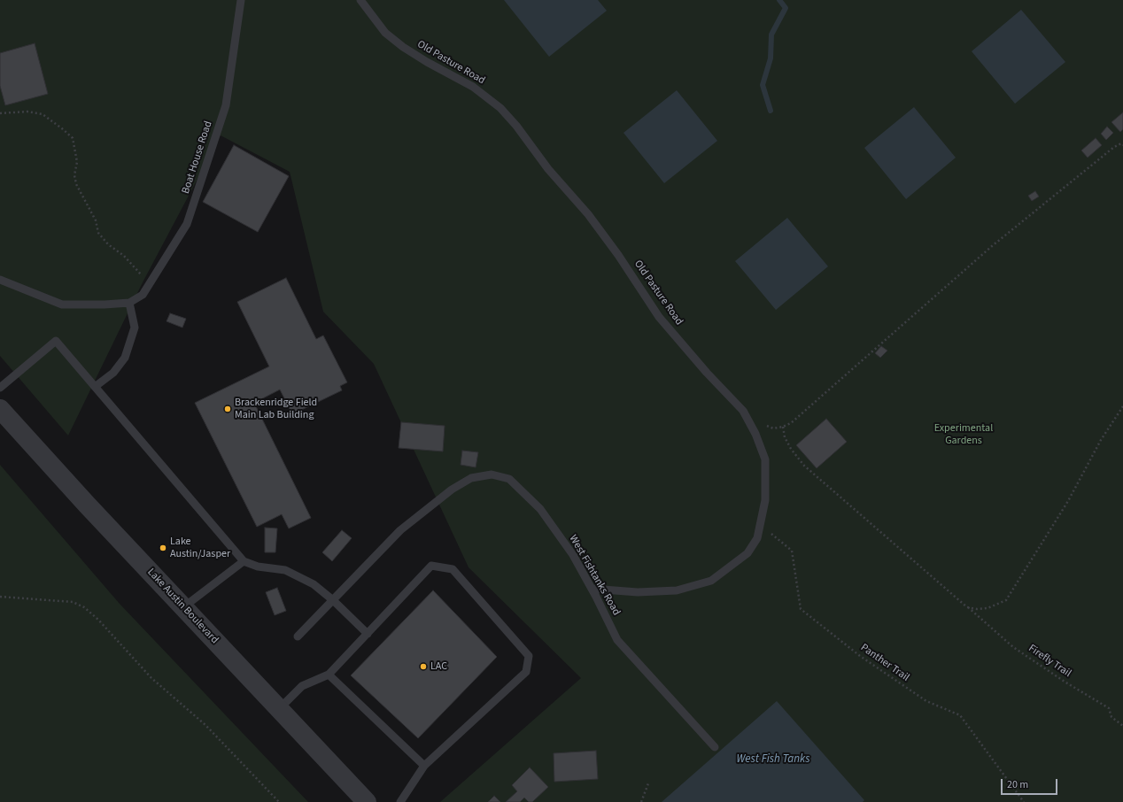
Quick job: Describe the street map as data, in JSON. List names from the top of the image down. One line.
{"streets":{"street":["Lake Austin Boulevard"],"lane":["Old Pasture Road","Boat House Road","West Fishtanks Road"],"path":["Firefly Trail","Panther Trail"]},"crossings":[["Old Pasture Road","West Fishtanks Road"],["Old Pasture Road","Panther Trail"]],"water":["West Fish Tanks"],"parks":["Experimental Gardens"],"places":["Brackenridge Field Main Lab Building","Lake Austin/Jasper","LAC"],"scale_bar":"20 m"}
